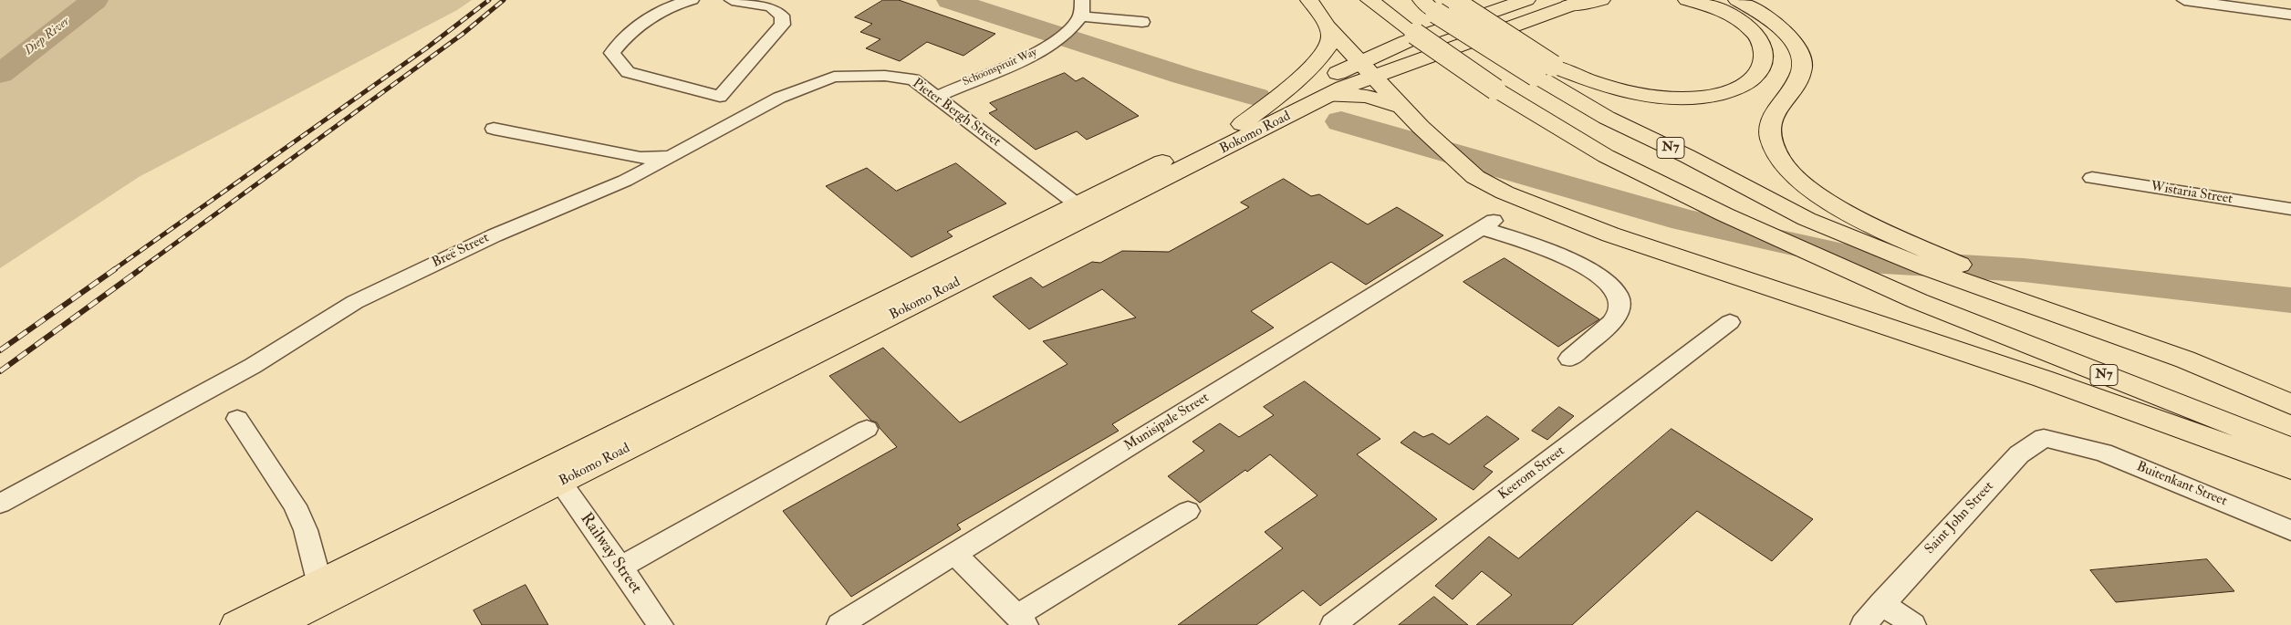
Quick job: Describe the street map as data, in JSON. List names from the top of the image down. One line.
{"streets":{"main road":["Bokomo Road","N7"],"street":["Schoonspruit Way","Pieter Bergh Street","Wistaria Street","Breë Street","Munisipale Street","Keerom Street","Buitenkant Street","Saint John Street","Railway Street"]},"crossings":[["Schoonspruit Way","Pieter Bergh Street"],["Pieter Bergh Street","Bokomo Road"],["Pieter Bergh Street","Breë Street"],["Bokomo Road","Railway Street"],["Buitenkant Street","Saint John Street"]],"water":["Diep River"]}
